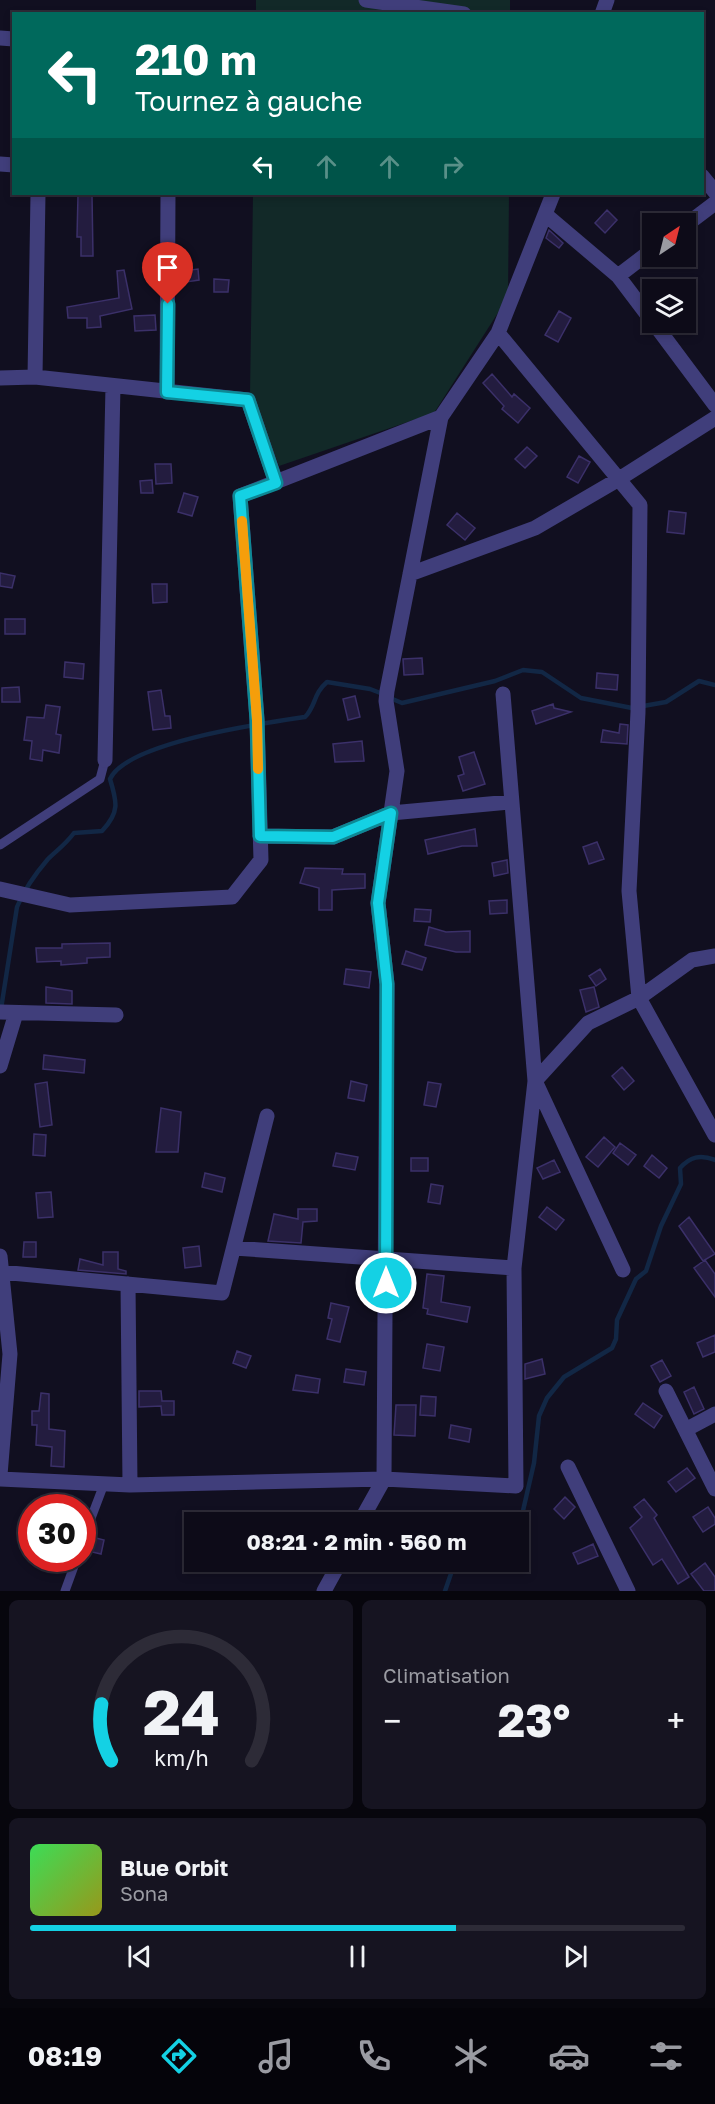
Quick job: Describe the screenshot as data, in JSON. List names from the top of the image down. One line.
{"north":"top right","page":{"turn":["210 m","Tournez à gauche"],"limit":"30","trip":"08:21 · 2 min · 560 m","tile":"Climatisation","heat":["−","23°","+"],"song":["Blue Orbit","Sona"],"tabs":"08:19","gauge":["24","km/h"]}}
